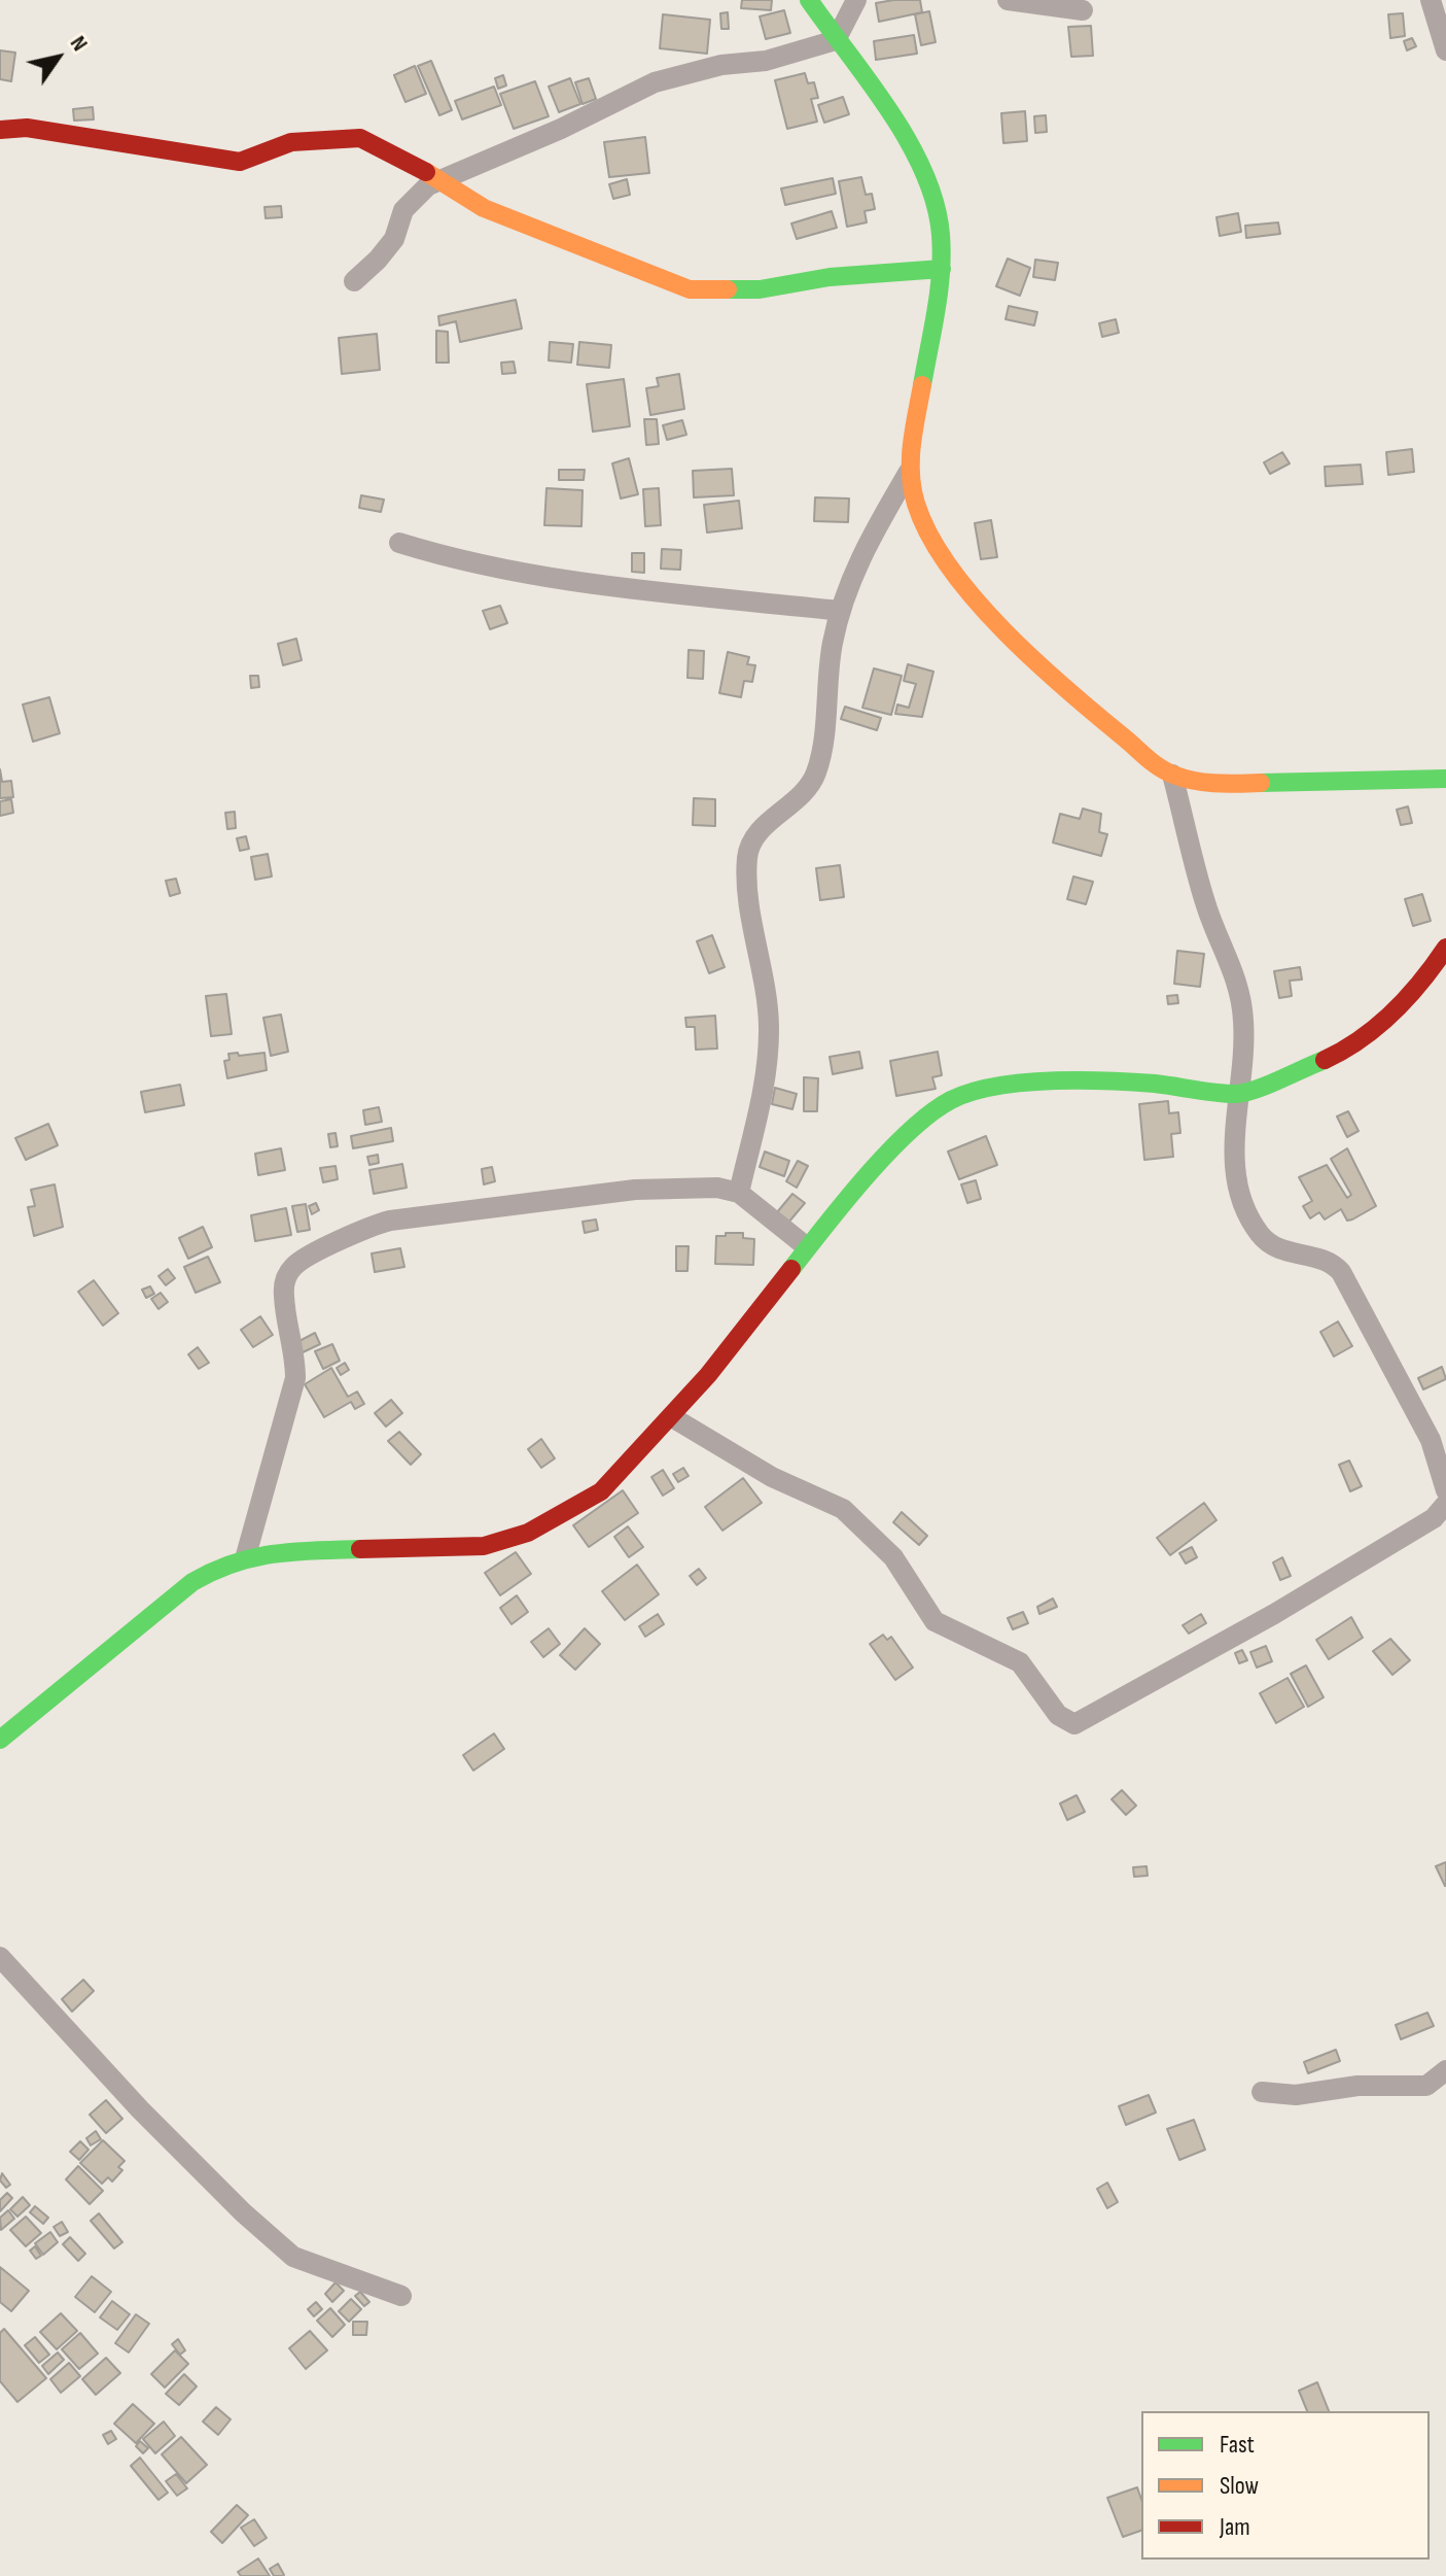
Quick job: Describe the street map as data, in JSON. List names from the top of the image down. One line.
{"legend":["Fast","Slow","Jam"],"north":"top right"}
